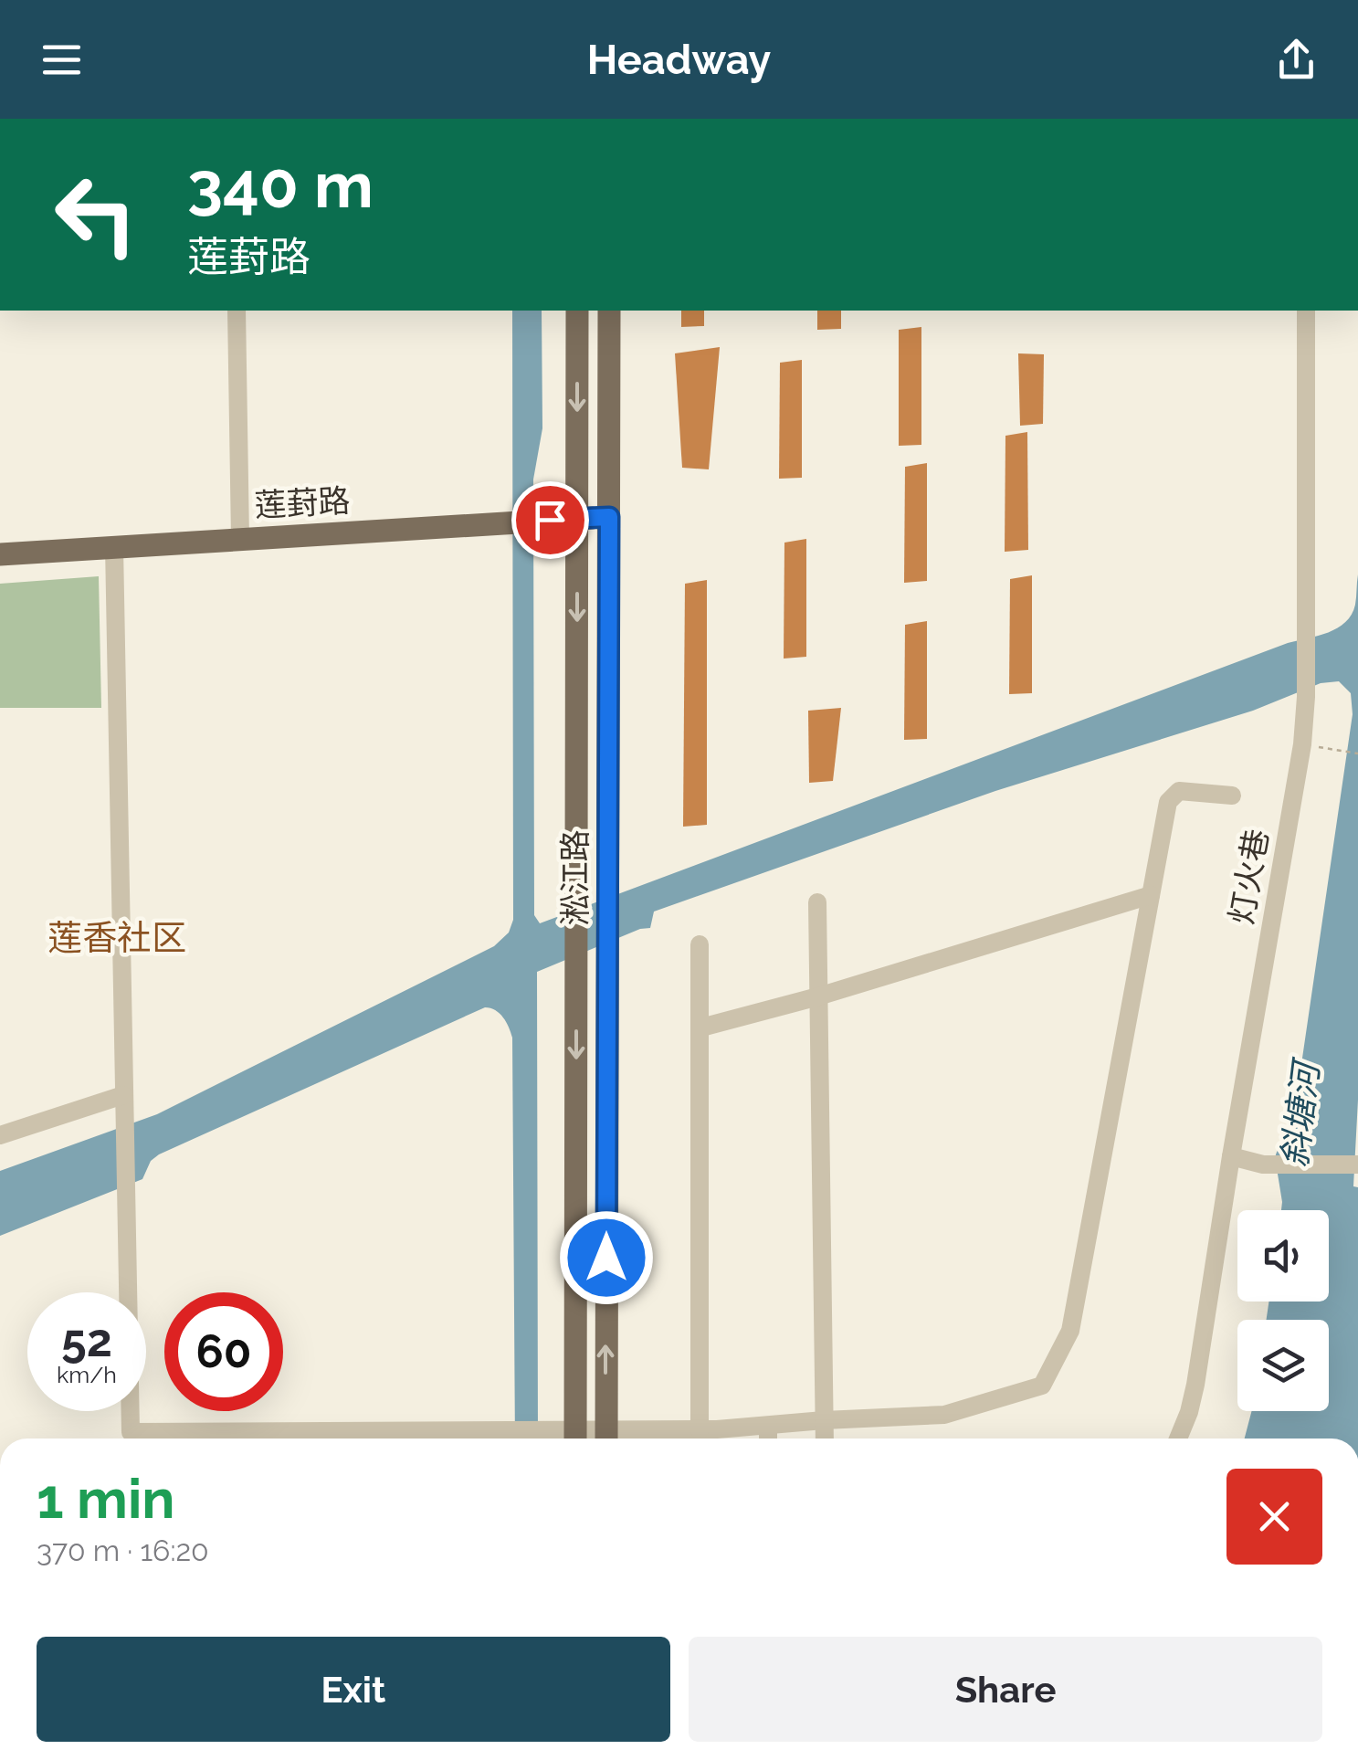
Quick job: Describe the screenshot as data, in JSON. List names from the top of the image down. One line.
{"streets":{"main road":["莲葑路","淞江路"],"street":["灯火巷"]},"crossings":[["莲葑路","淞江路"]],"districts":["莲香社区"],"water":["斜塘河"],"page":{"header":"Headway","turn":["340 m","莲葑路"],"speed":"52 km/h","limit":"60","heading":["1 min","370 m · 16:20"],"buttons":["Exit","Share"]}}
